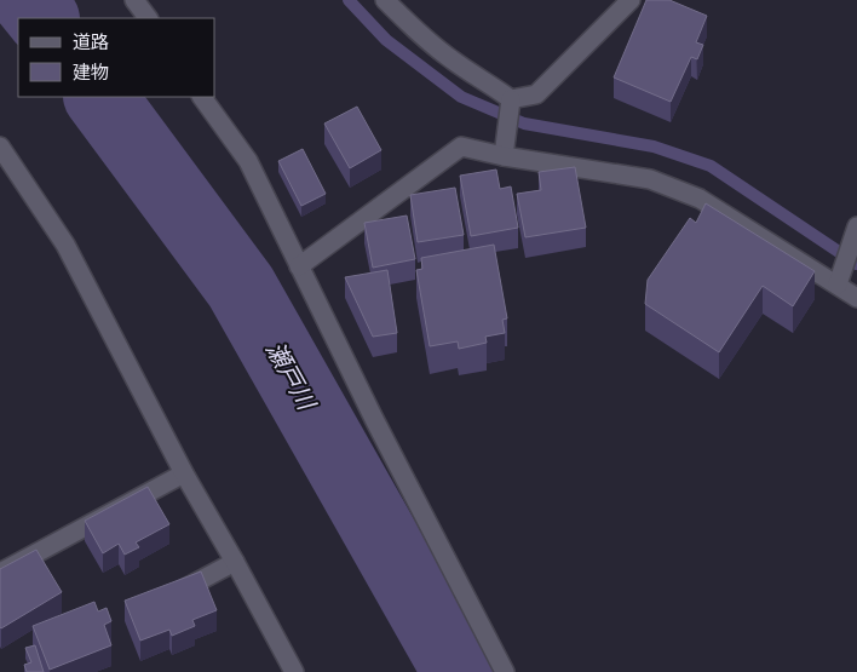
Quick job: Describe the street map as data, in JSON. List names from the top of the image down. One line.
{"water":["瀬戸川"],"legend":["道路","建物"]}
